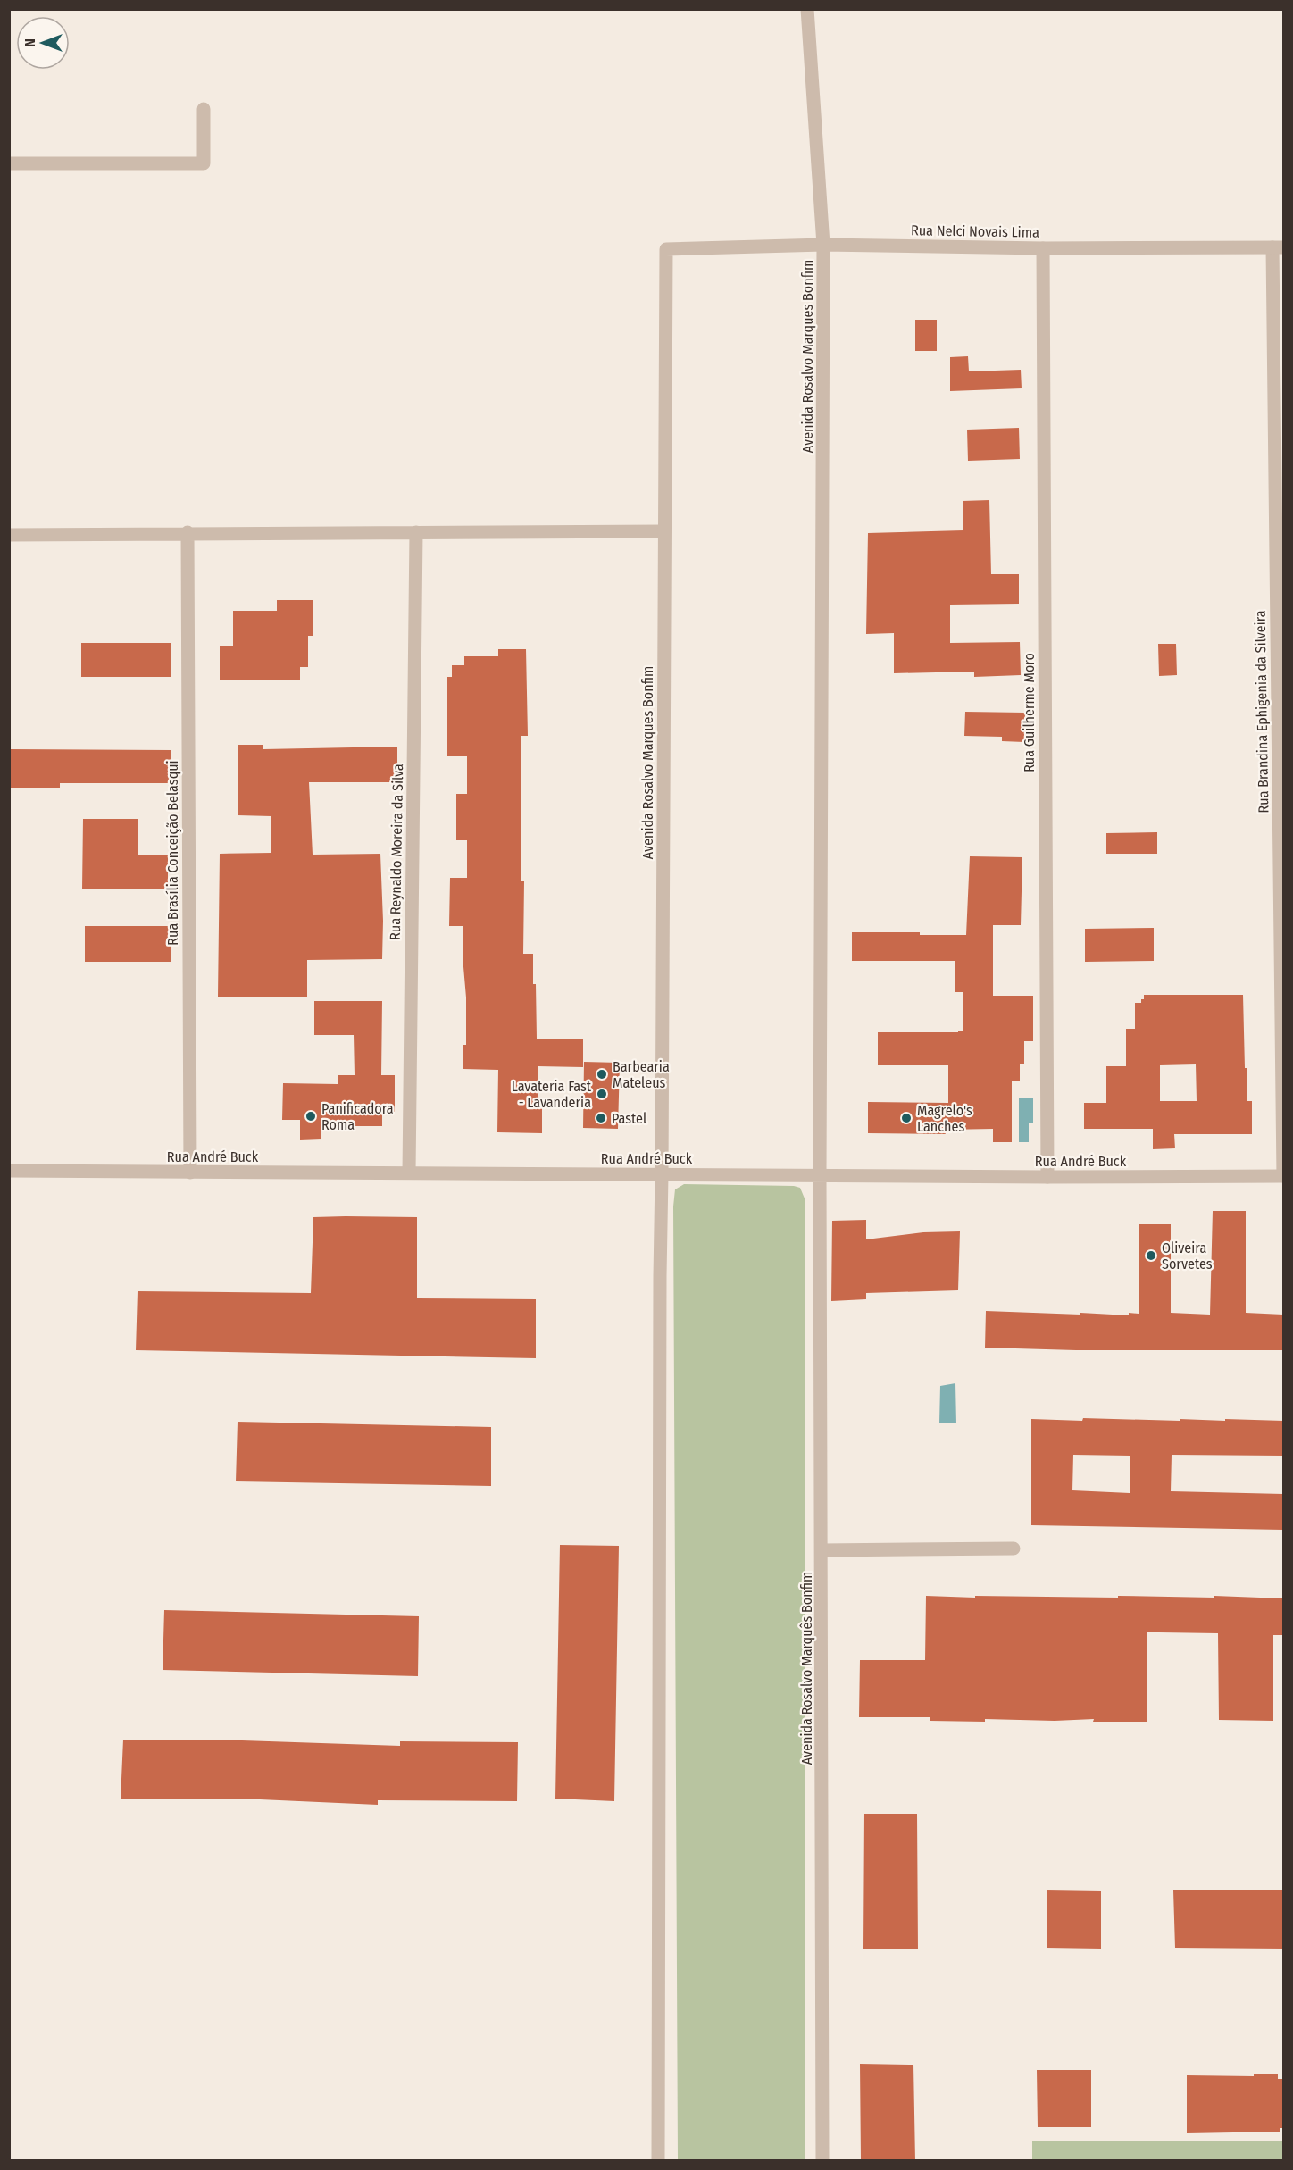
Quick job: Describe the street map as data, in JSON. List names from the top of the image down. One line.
{"streets":{"street":["Rua Nelci Novais Lima","Avenida Rosalvo Marques Bonfim","Rua Brandina Ephigenia da Silveira","Rua Guilherme Moro","Rua Reynaldo Moreira da Silva","Rua Brasília Conceição Belasqui","Rua André Buck","Avenida Rosalvo Marquês Bonfim"]},"crossings":[["Rua Nelci Novais Lima","Avenida Rosalvo Marques Bonfim"],["Rua Nelci Novais Lima","Rua Brandina Ephigenia da Silveira"],["Rua Nelci Novais Lima","Rua Guilherme Moro"],["Avenida Rosalvo Marques Bonfim","Rua André Buck"],["Avenida Rosalvo Marques Bonfim","Avenida Rosalvo Marquês Bonfim"],["Rua Brandina Ephigenia da Silveira","Rua André Buck"],["Rua Guilherme Moro","Rua André Buck"],["Rua Reynaldo Moreira da Silva","Rua André Buck"],["Rua Brasília Conceição Belasqui","Rua André Buck"],["Rua André Buck","Avenida Rosalvo Marquês Bonfim"]],"places":["Barbearia Mateleus","Lavateria Fast - Lavanderia","Panificadora Roma","Pastel","Magrelo's Lanches","Oliveira Sorvetes"],"north":"left"}
